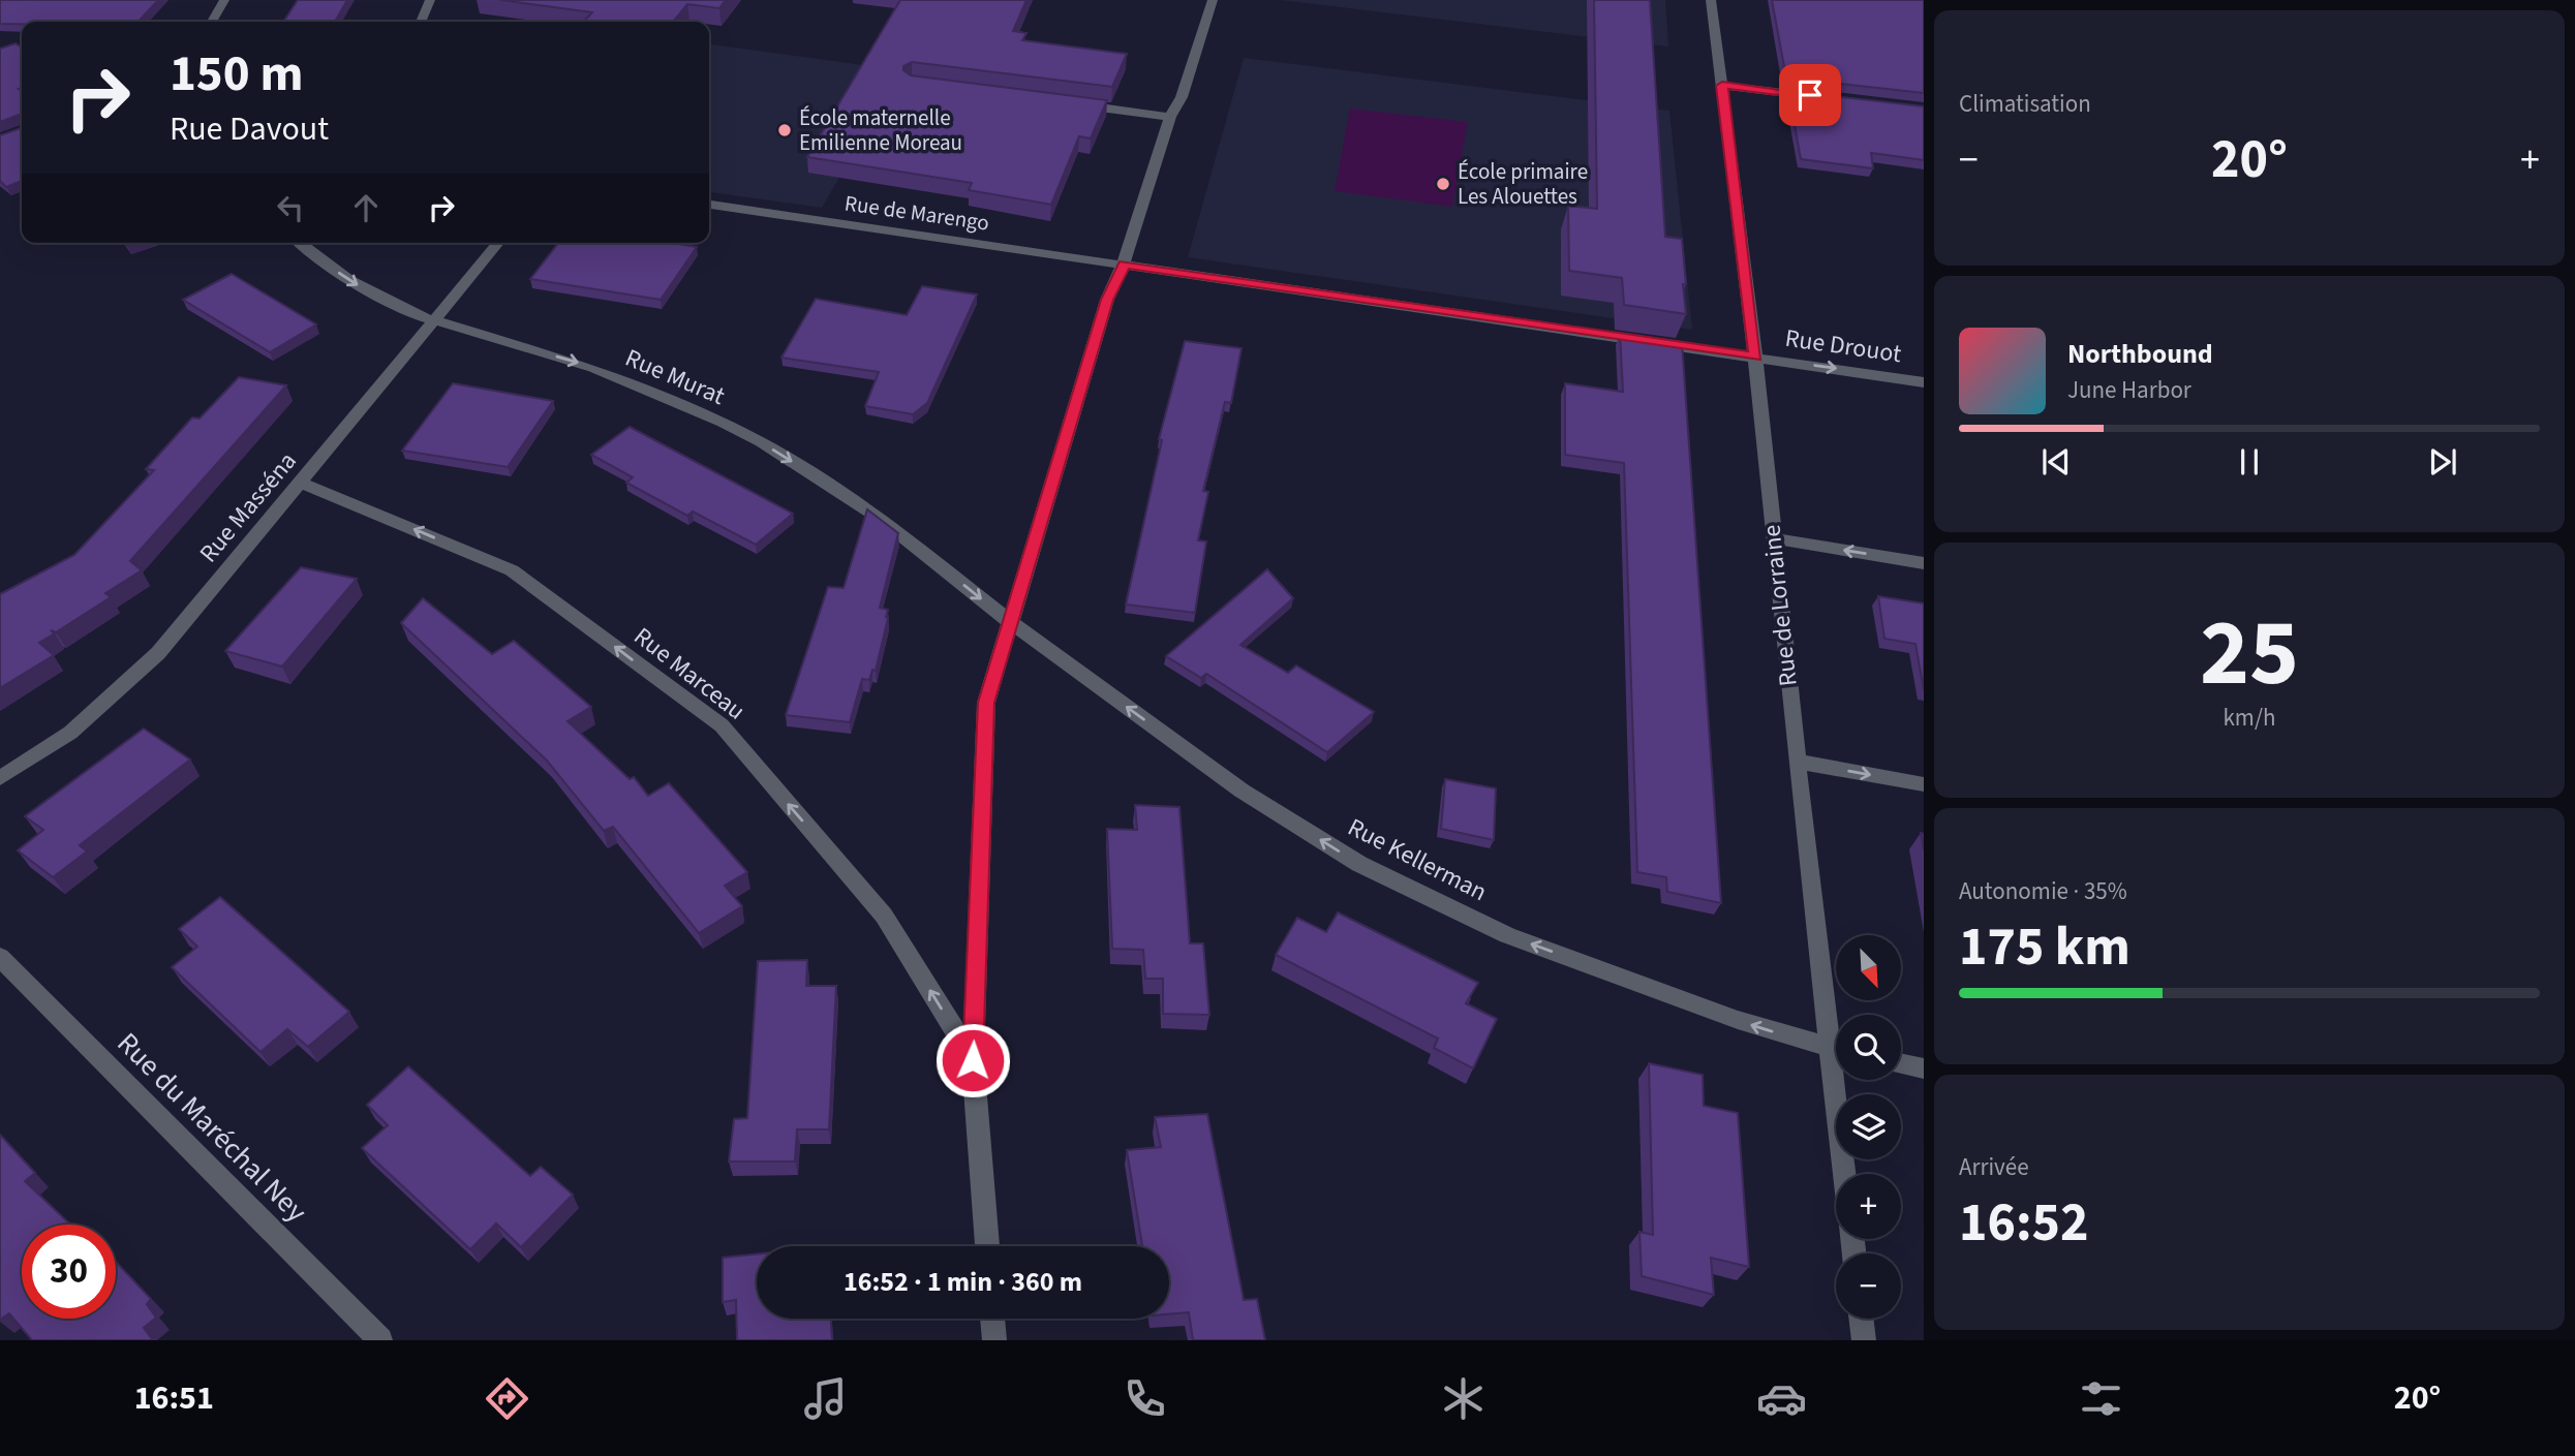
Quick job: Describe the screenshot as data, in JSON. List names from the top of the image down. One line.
{"streets":{"street":["Rue de Marengo","Rue Drouot","Rue Murat","Rue Masséna","Rue de Lorraine","Rue Marceau","Rue Kellerman","Rue du Maréchal Ney"]},"crossings":[["Rue de Marengo","Rue Drouot"],["Rue de Marengo","Rue de Lorraine"],["Rue Drouot","Rue de Lorraine"],["Rue Murat","Rue Masséna"],["Rue Murat","Rue Kellerman"],["Rue Masséna","Rue Marceau"]],"one_way":["Rue Drouot","Rue Murat","Rue Marceau","Rue Kellerman"],"places":["École maternelle Emilienne Moreau","École primaire Les Alouettes"],"north":"bottom right","page":{"tile":["Climatisation",["25","km/h"],["Autonomie · 35%","175 km"],["Arrivée","16:52"]],"turn":["150 m","Rue Davout"],"heat":["−","20°","+"],"song":["Northbound","June Harbor"],"map_buttons":["+","−"],"limit":"30","trip":"16:52 · 1 min · 360 m","tabs":["16:51","20°"]}}
